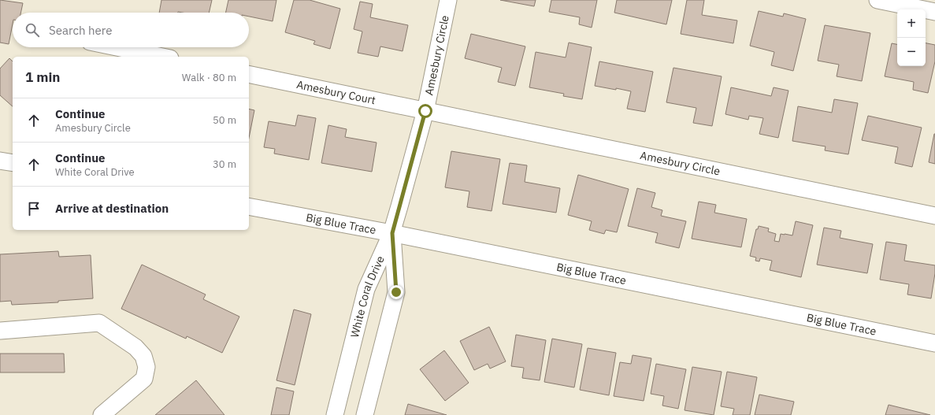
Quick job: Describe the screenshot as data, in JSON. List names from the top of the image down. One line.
{"streets":{"street":["Amesbury Circle","Amesbury Court","Big Blue Trace","White Coral Drive"]},"crossings":[["Amesbury Circle","Amesbury Court"],["Amesbury Circle","Big Blue Trace"],["Amesbury Circle","White Coral Drive"],["Big Blue Trace","White Coral Drive"]],"page":{"map_buttons":["+","−"],"search":"Search here","heading":["1 min","Walk · 80 m"],"list":[["Continue","Amesbury Circle","50 m"],["Continue","White Coral Drive","30 m"],"Arrive at destination"]}}
